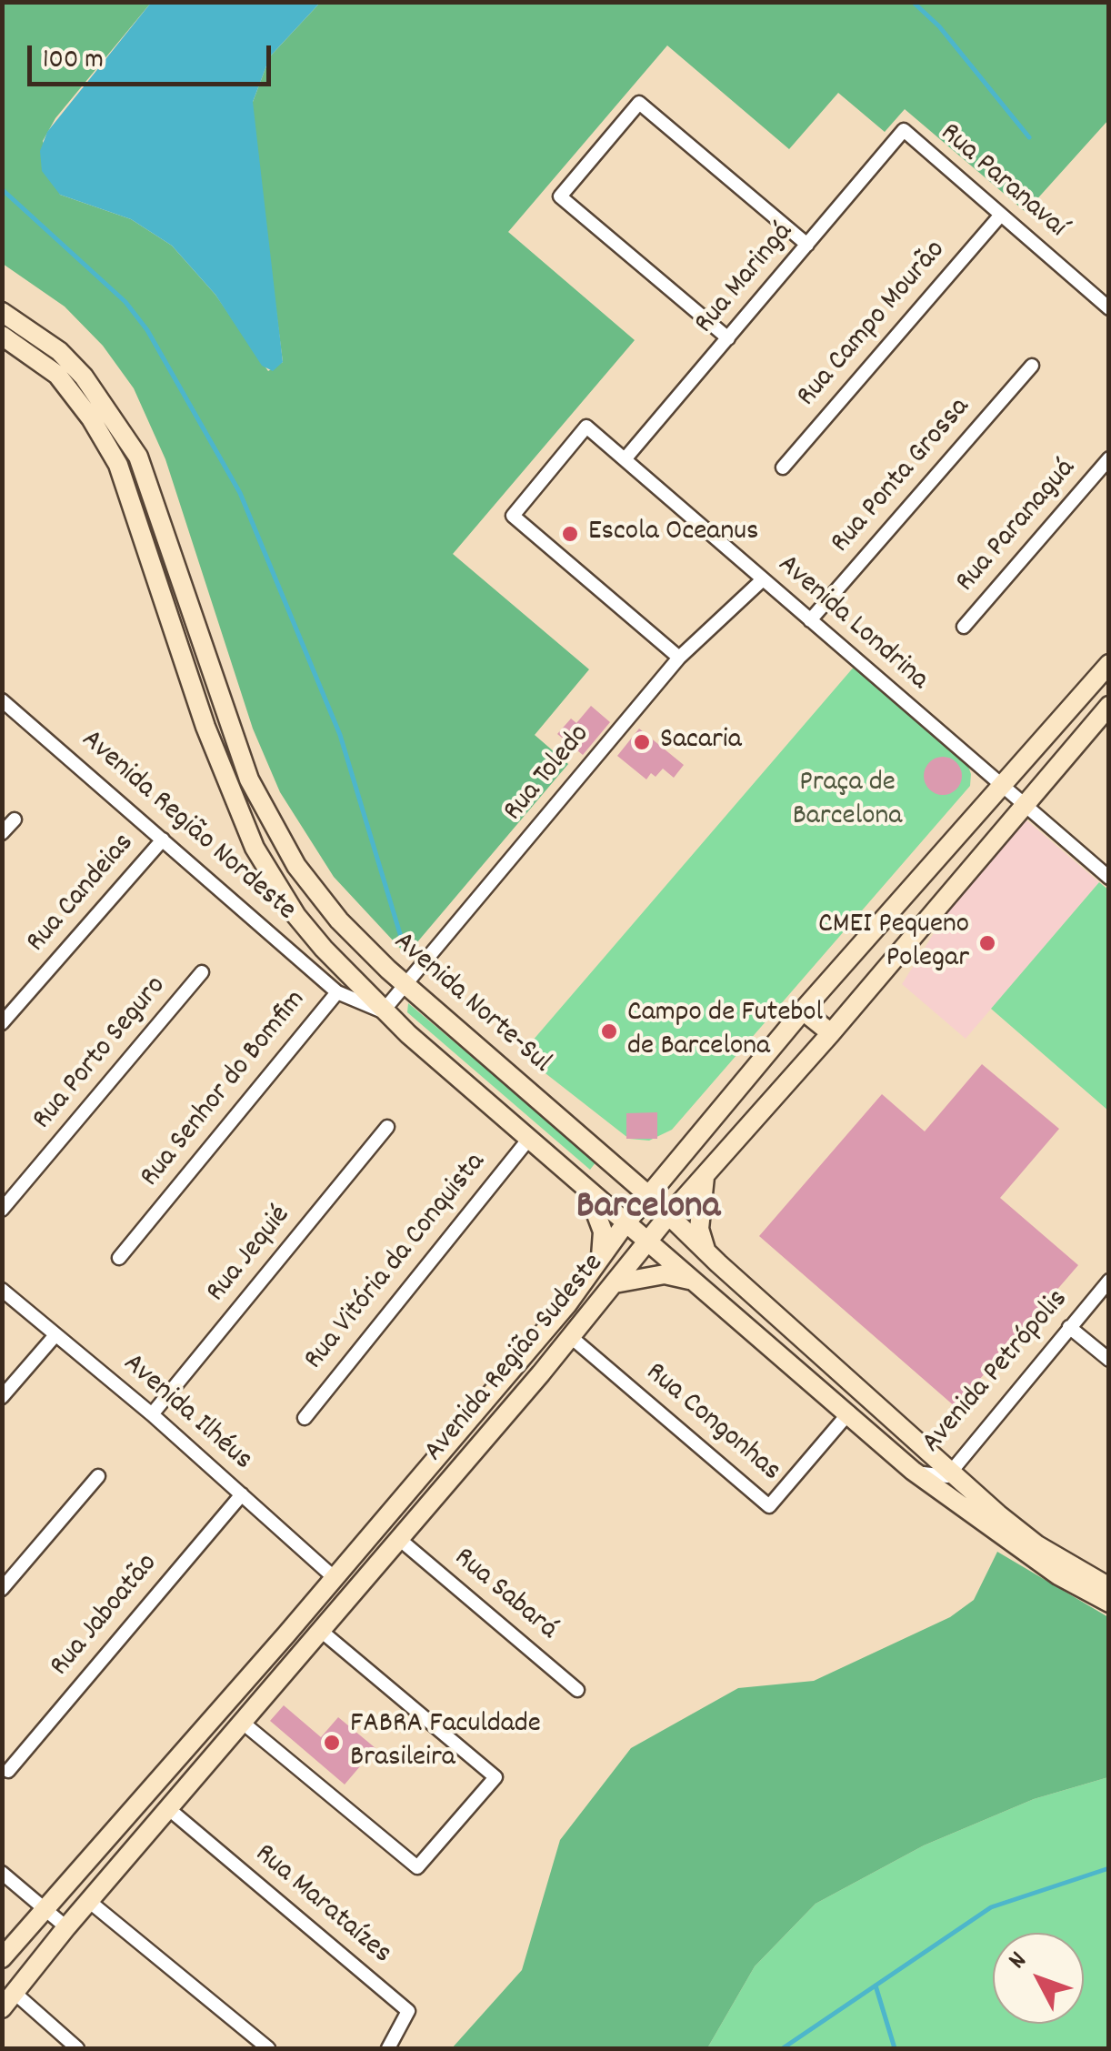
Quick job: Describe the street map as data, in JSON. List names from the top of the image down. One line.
{"streets":{"main road":["Avenida Norte-Sul","Avenida Região Sudeste"],"street":["Rua Paranavaí","Rua Maringá","Rua Campo Mourão","Rua Ponta Grossa","Rua Paranaguá","Avenida Londrina","Rua Toledo","Avenida Região Nordeste","Rua Candeias","Rua Porto Seguro","Rua Senhor do Bomfim","Rua Jequié","Rua Vitória da Conquista","Avenida Petrópolis","Avenida Ilhéus","Rua Congonhas","Rua Sabará","Rua Jaboatão","Rua Marataízes"]},"crossings":[["Rua Paranavaí","Rua Maringá"],["Rua Paranavaí","Rua Campo Mourão"],["Rua Maringá","Avenida Londrina"],["Rua Ponta Grossa","Avenida Londrina"],["Avenida Londrina","Rua Toledo"],["Avenida Londrina","Avenida Região Sudeste"],["Rua Toledo","Avenida Norte-Sul"],["Rua Toledo","Rua Senhor do Bomfim"],["Avenida Região Nordeste","Rua Candeias"],["Avenida Região Nordeste","Rua Senhor do Bomfim"],["Avenida Norte-Sul","Rua Senhor do Bomfim"],["Avenida Norte-Sul","Rua Vitória da Conquista"],["Avenida Norte-Sul","Avenida Região Sudeste"],["Avenida Norte-Sul","Avenida Petrópolis"],["Avenida Norte-Sul","Rua Congonhas"],["Rua Jequié","Avenida Ilhéus"],["Avenida Região Sudeste","Avenida Ilhéus"],["Avenida Região Sudeste","Rua Congonhas"],["Avenida Região Sudeste","Rua Sabará"],["Avenida Região Sudeste","Rua Marataízes"],["Avenida Ilhéus","Rua Jaboatão"]],"districts":["Barcelona"],"parks":["Praça de Barcelona"],"places":["Escola Oceanus","Sacaria","CMEI Pequeno Polegar","Campo de Futebol de Barcelona","FABRA Faculdade Brasileira"],"scale_bar":"100 m","north":"top left"}
